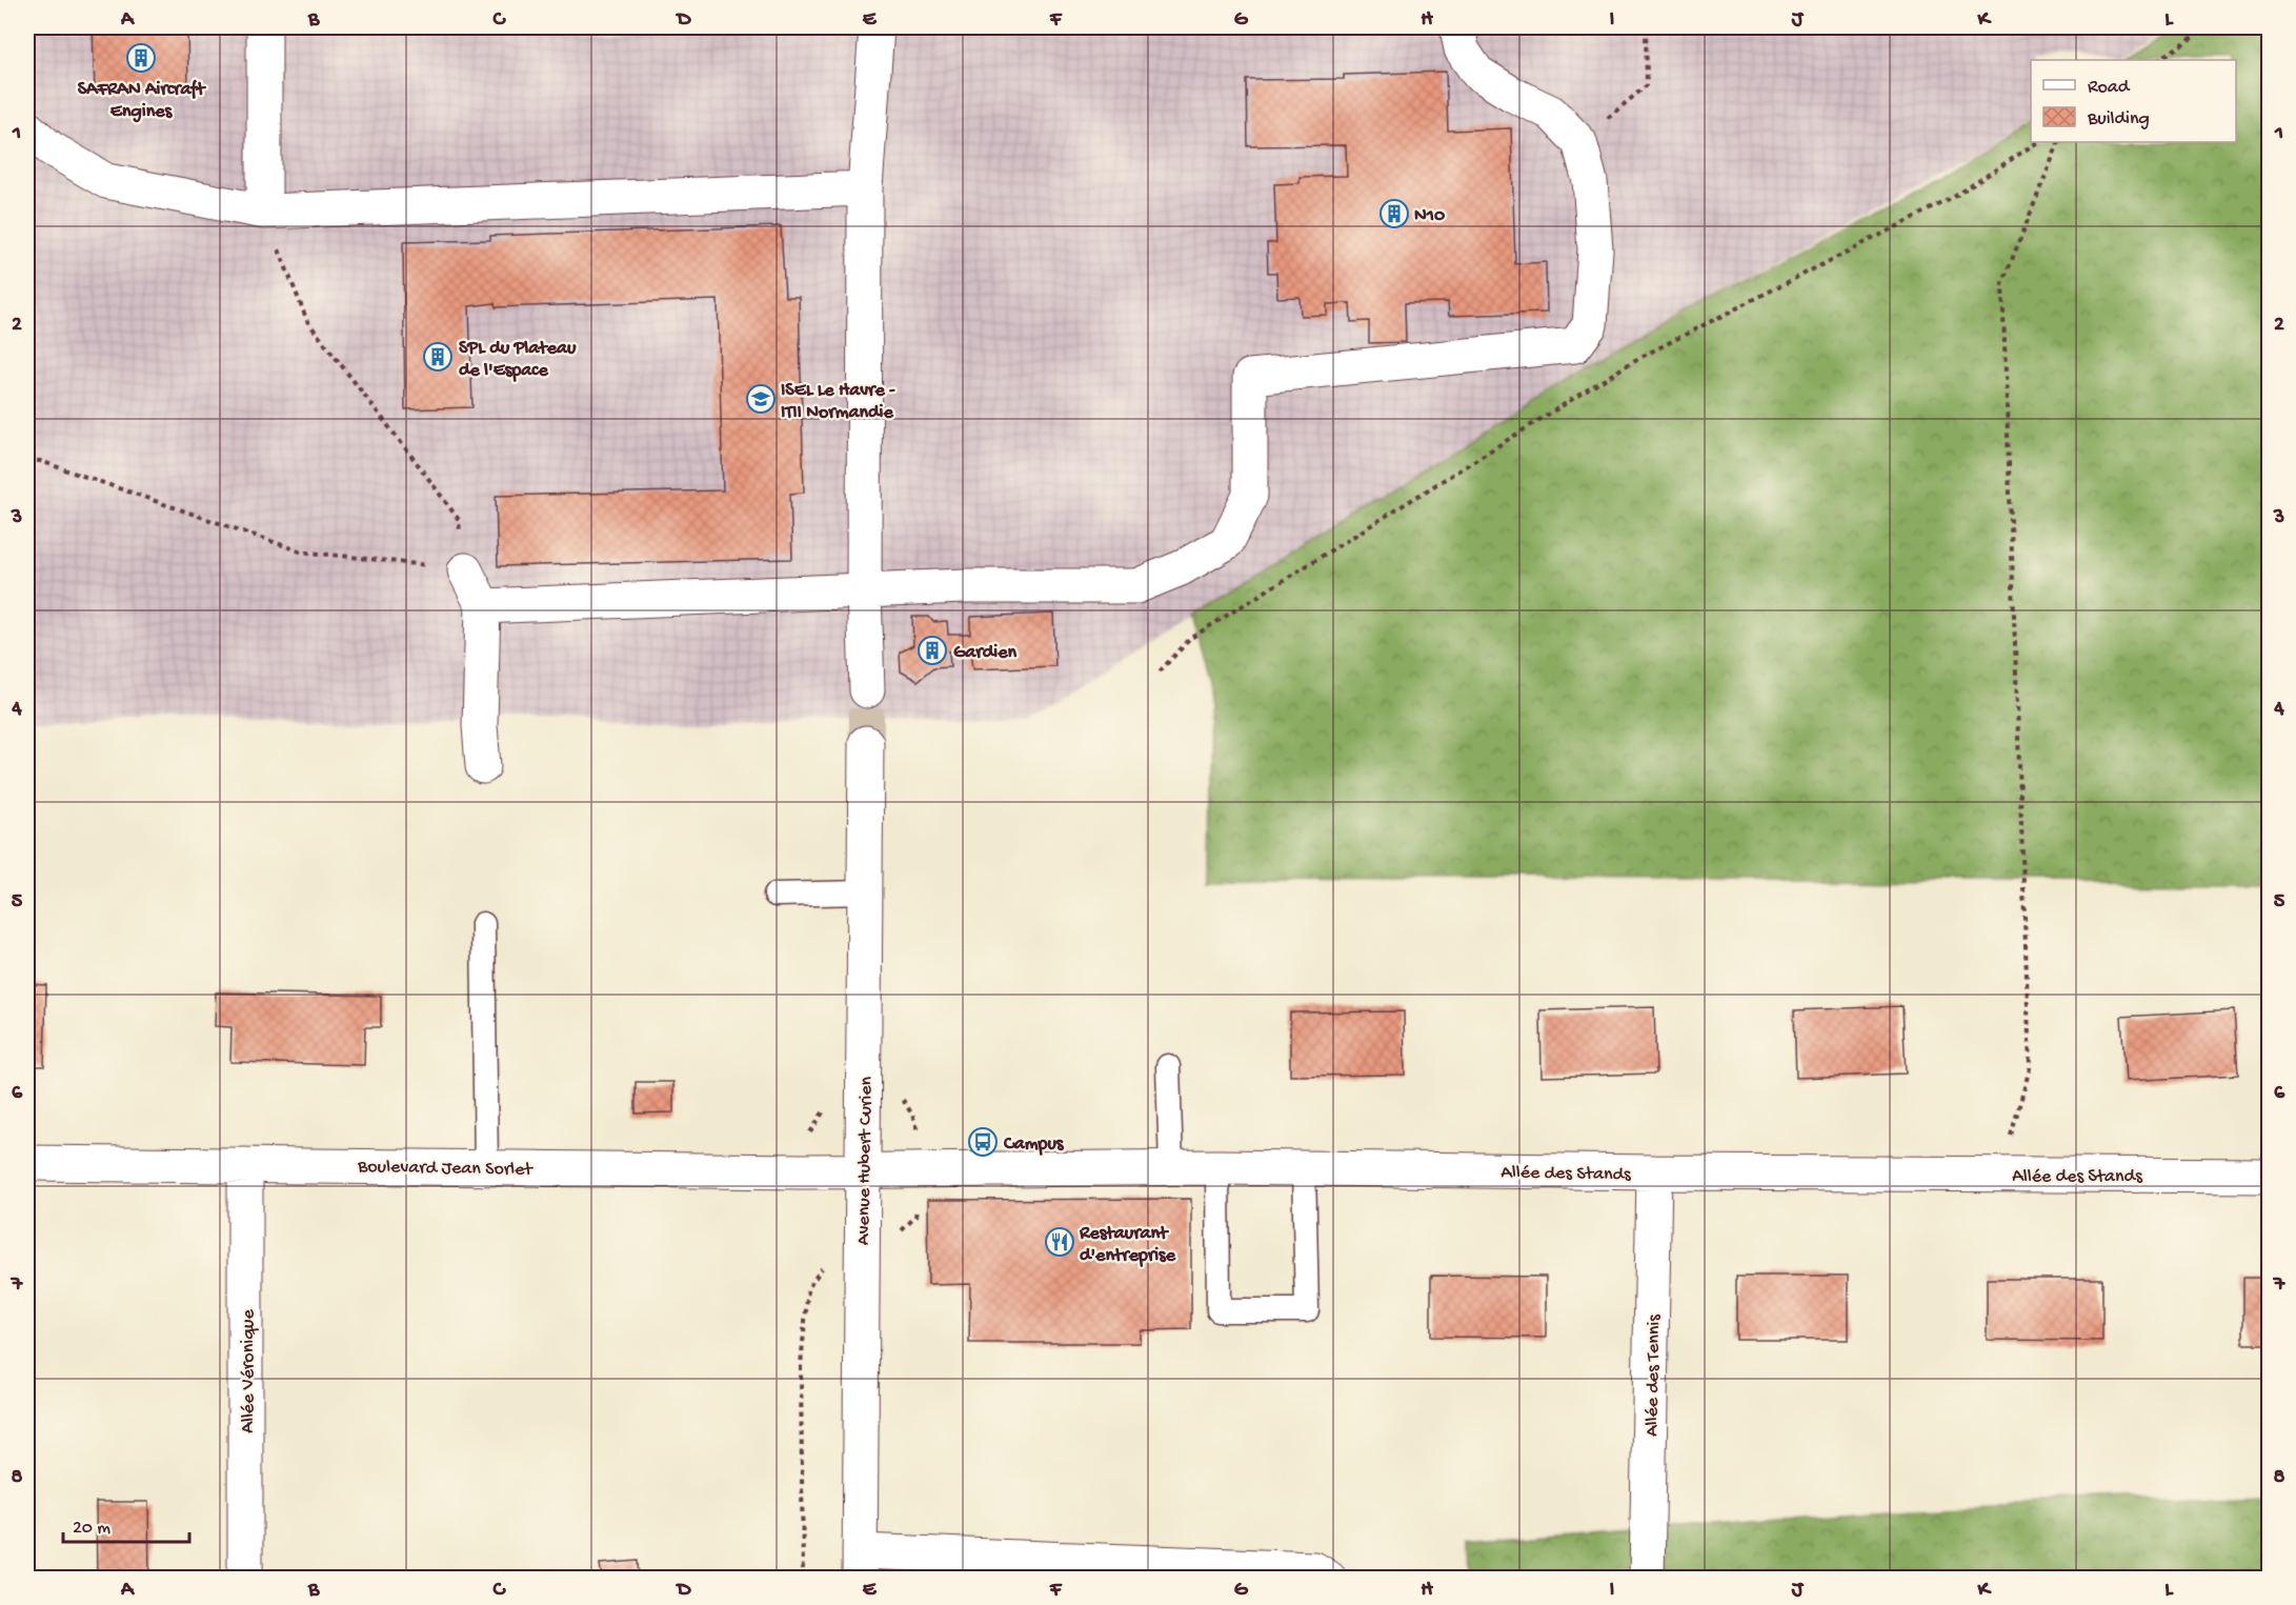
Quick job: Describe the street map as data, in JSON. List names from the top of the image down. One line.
{"streets":{"street":["Avenue Hubert Curien","Boulevard Jean Sorlet","Allée des Stands","Allée Véronique","Allée des Tennis"]},"crossings":[["Avenue Hubert Curien","Boulevard Jean Sorlet"],["Avenue Hubert Curien","Allée des Stands"],["Boulevard Jean Sorlet","Allée des Stands"],["Boulevard Jean Sorlet","Allée Véronique"],["Allée des Stands","Allée des Tennis"]],"places":{"building":["SAFRAN Aircraft Engines","N10","SPL du Plateau de l'Espace","Gardien"],"school or university":["ISEL Le Havre - ITII Normandie"],"bus stop":["Campus"],"restaurant":["Restaurant d'entreprise"]},"legend":["Road","Building"],"scale_bar":"20 m","grid":{"columns":["A","B","C","D","E","F","G","H","I","J","K","L"],"rows":["1","2","3","4","5","6","7","8"]}}
